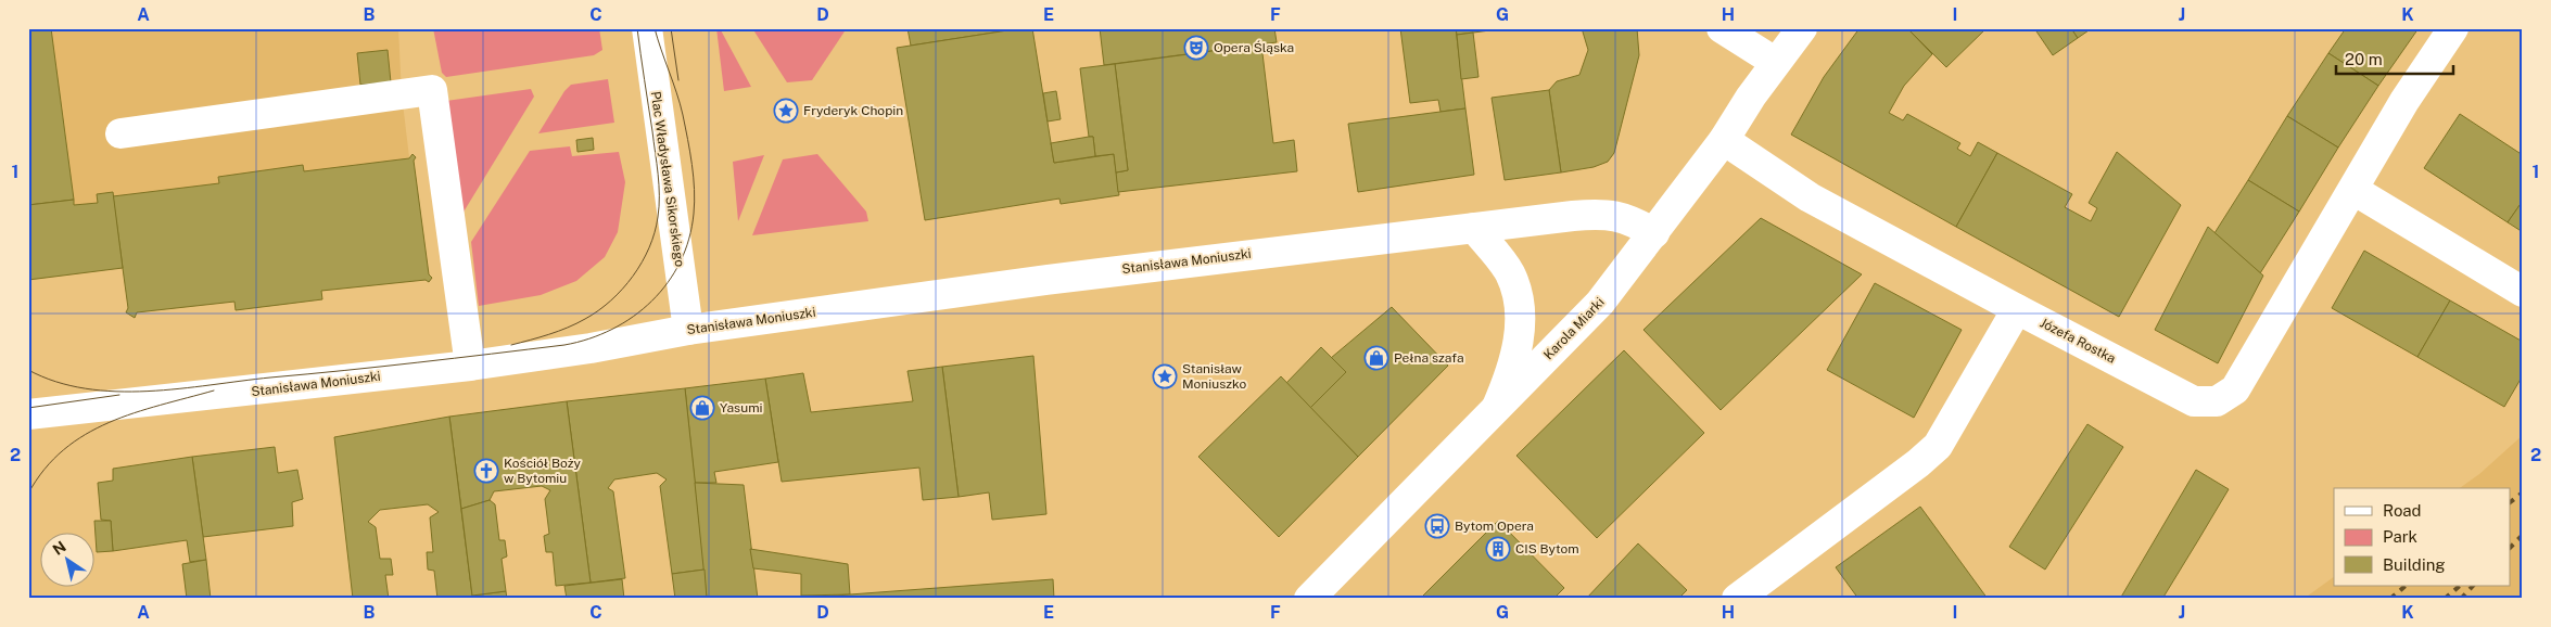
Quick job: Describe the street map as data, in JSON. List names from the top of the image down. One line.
{"streets":{"street":["Plac Władysława Sikorskiego","Stanisława Moniuszki","Karola Miarki","Józefa Rostka"]},"crossings":[["Plac Władysława Sikorskiego","Stanisława Moniuszki"],["Stanisława Moniuszki","Karola Miarki"],["Karola Miarki","Józefa Rostka"]],"places":{"theatre":["Opera Śląska"],"place":["Fryderyk Chopin","Stanisław Moniuszko"],"shop":["Pełna szafa","Yasumi"],"church":["Kościół Boży w Bytomiu"],"bus stop":["Bytom Opera"],"building":["CIS Bytom"]},"legend":["Road","Park","Building"],"scale_bar":"20 m","north":"top left","grid":{"columns":["A","B","C","D","E","F","G","H","I","J","K"],"rows":["1","2"]}}
